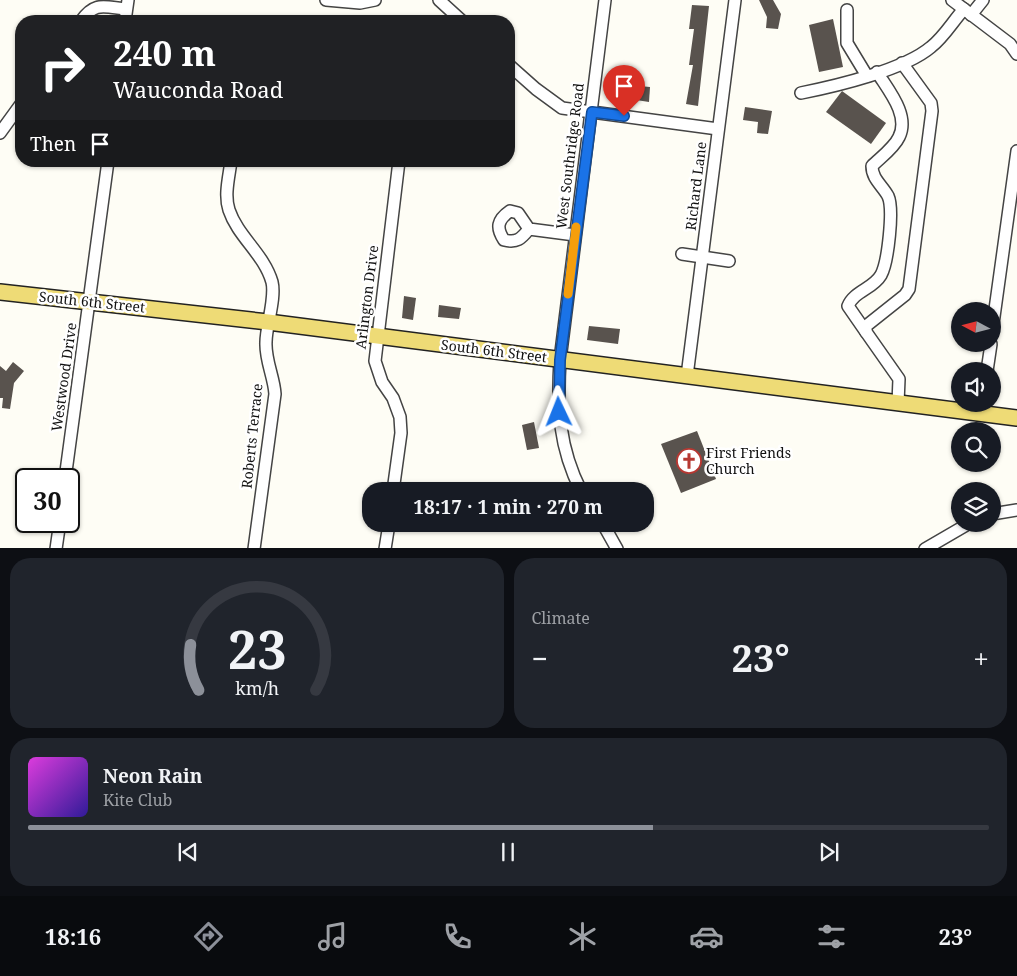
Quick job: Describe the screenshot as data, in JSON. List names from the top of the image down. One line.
{"streets":{"main road":["South 6th Street"],"street":["West Southridge Road","Richard Lane","Arlington Drive","Westwood Drive","Roberts Terrace"]},"crossings":[["West Southridge Road","South 6th Street"],["Richard Lane","South 6th Street"],["Arlington Drive","South 6th Street"],["South 6th Street","Westwood Drive"],["South 6th Street","Roberts Terrace"]],"places":{"church":["First Friends Church"]},"north":"left","page":{"turn":["240 m","Wauconda Road"],"then":"Then","limit":"30","trip":"18:17 · 1 min · 270 m","tile":"Climate","heat":["−","23°","+"],"song":["Neon Rain","Kite Club"],"tabs":["18:16","23°"],"gauge":["23","km/h"]}}
